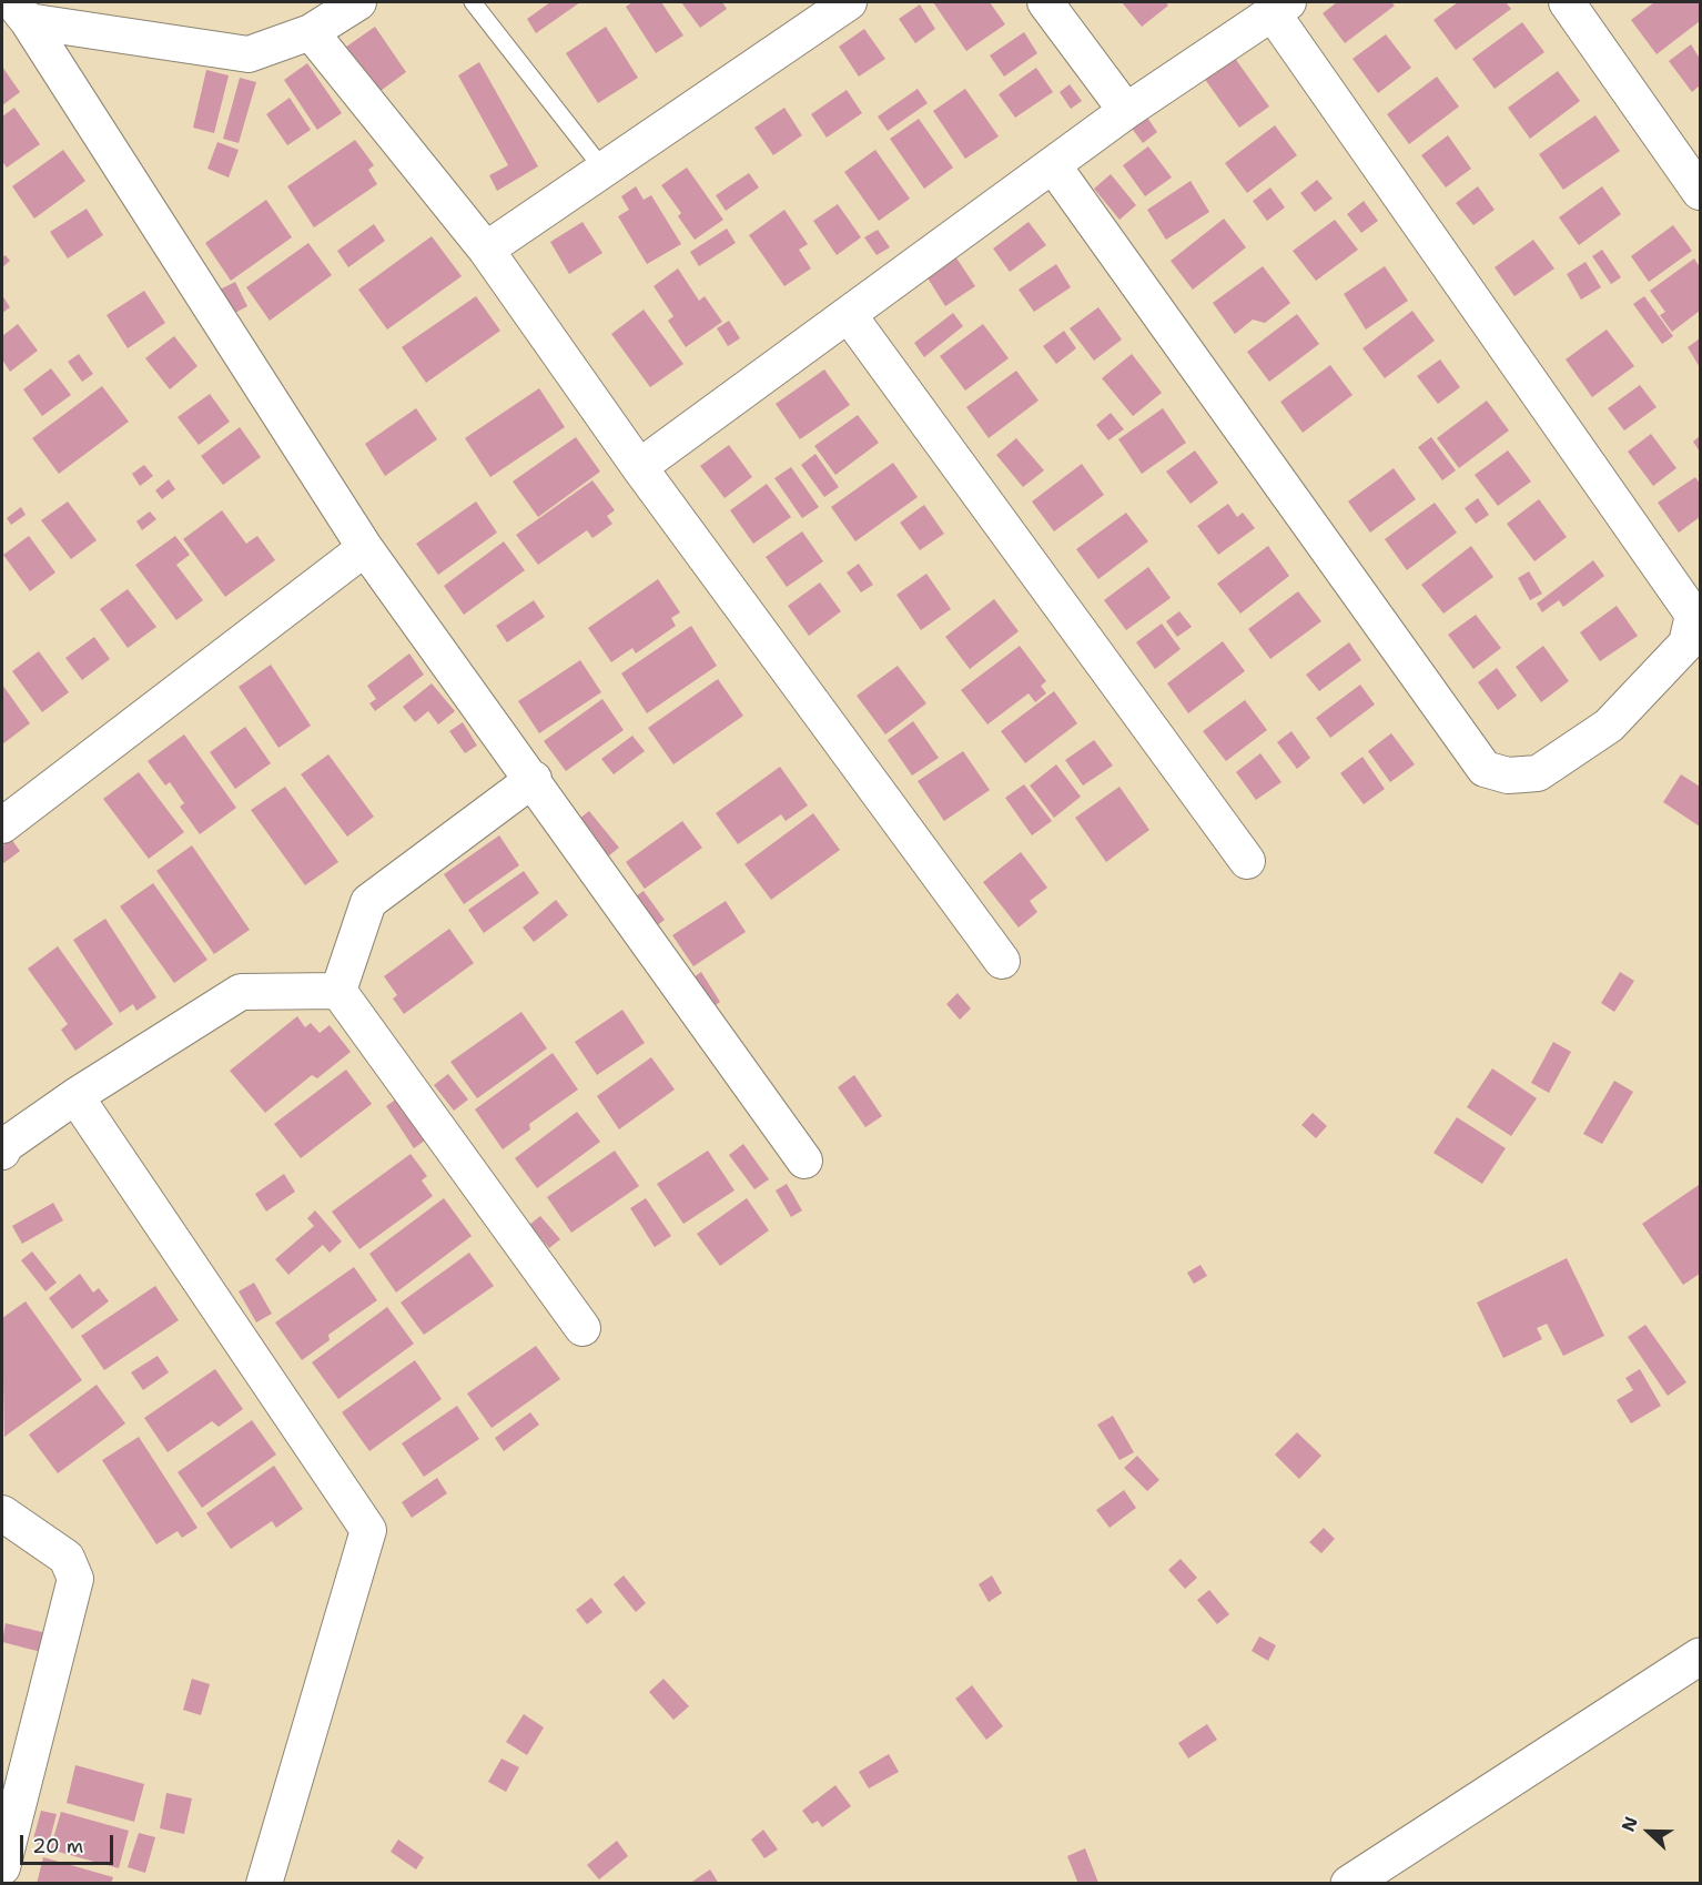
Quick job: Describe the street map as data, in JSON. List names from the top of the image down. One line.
{"scale_bar":"20 m","north":"left"}
